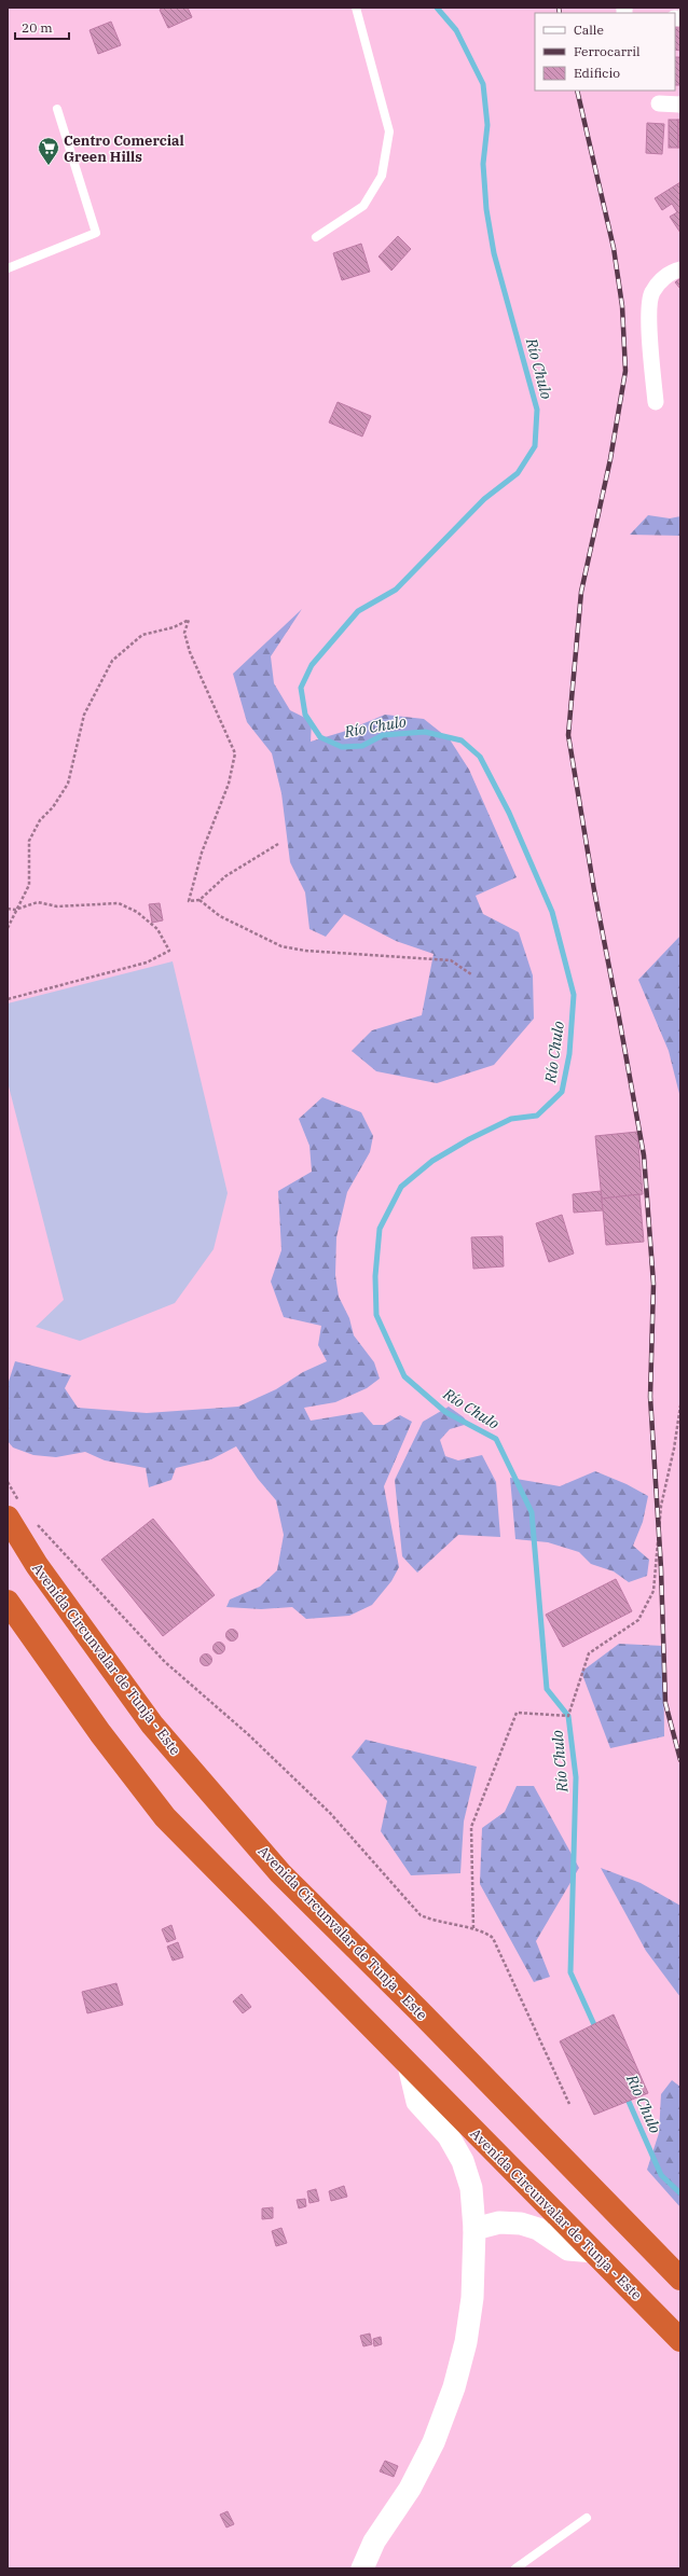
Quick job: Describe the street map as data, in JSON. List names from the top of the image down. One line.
{"streets":{"highway":["Avenida Circunvalar de Tunja - Este"]},"water":["Río Chulo"],"places":{"supermarket":["Centro Comercial Green Hills"]},"legend":["Calle","Ferrocarril","Edificio"],"scale_bar":"20 m"}
